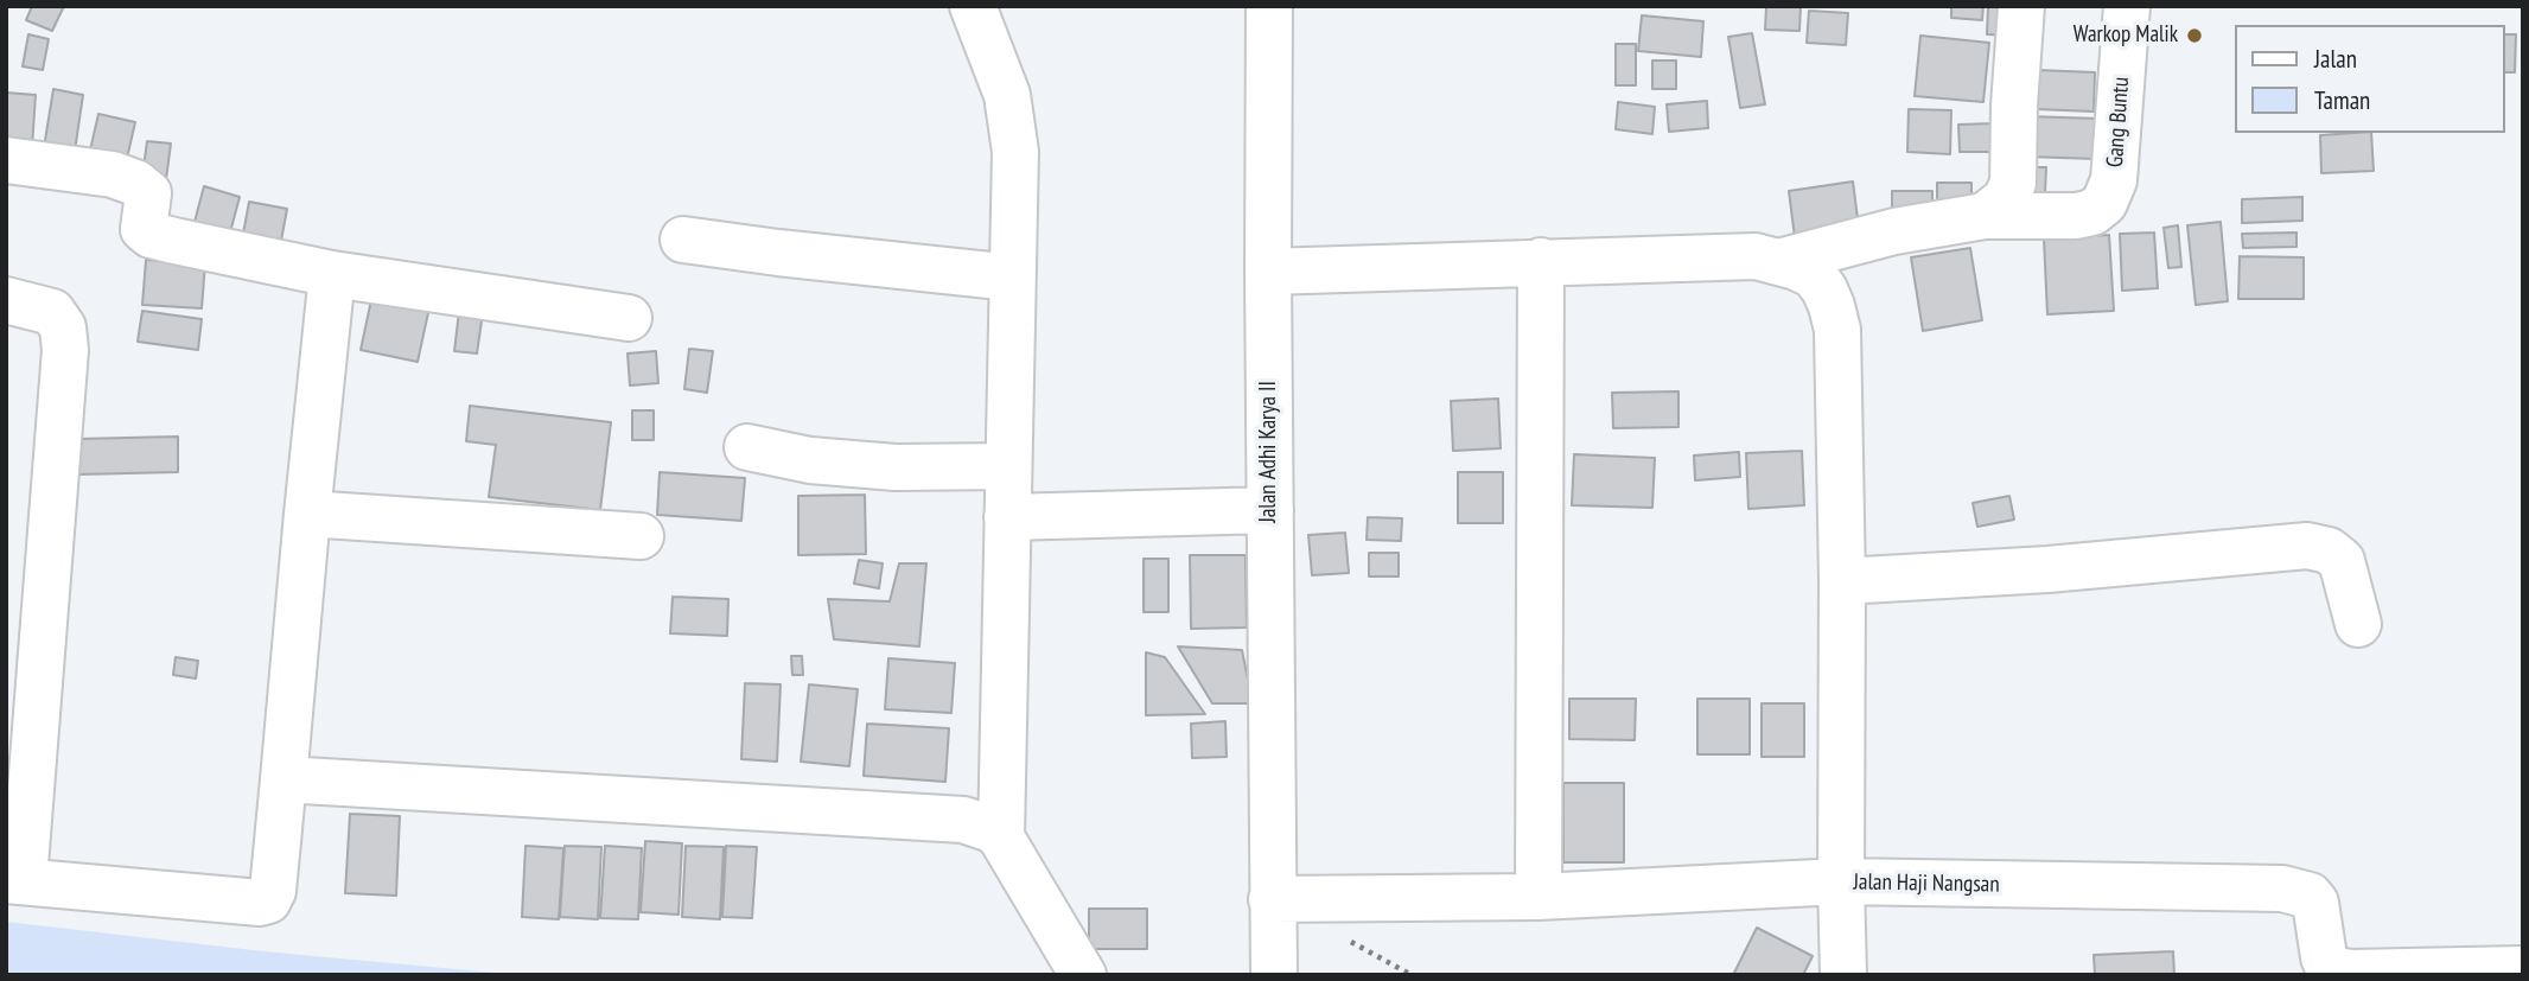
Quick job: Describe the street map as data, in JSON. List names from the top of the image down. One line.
{"streets":{"street":["Gang Buntu","Jalan Adhi Karya II","Jalan Haji Nangsan"]},"crossings":[["Jalan Adhi Karya II","Jalan Haji Nangsan"]],"places":["Warkop Malik"],"legend":["Jalan","Taman"]}
